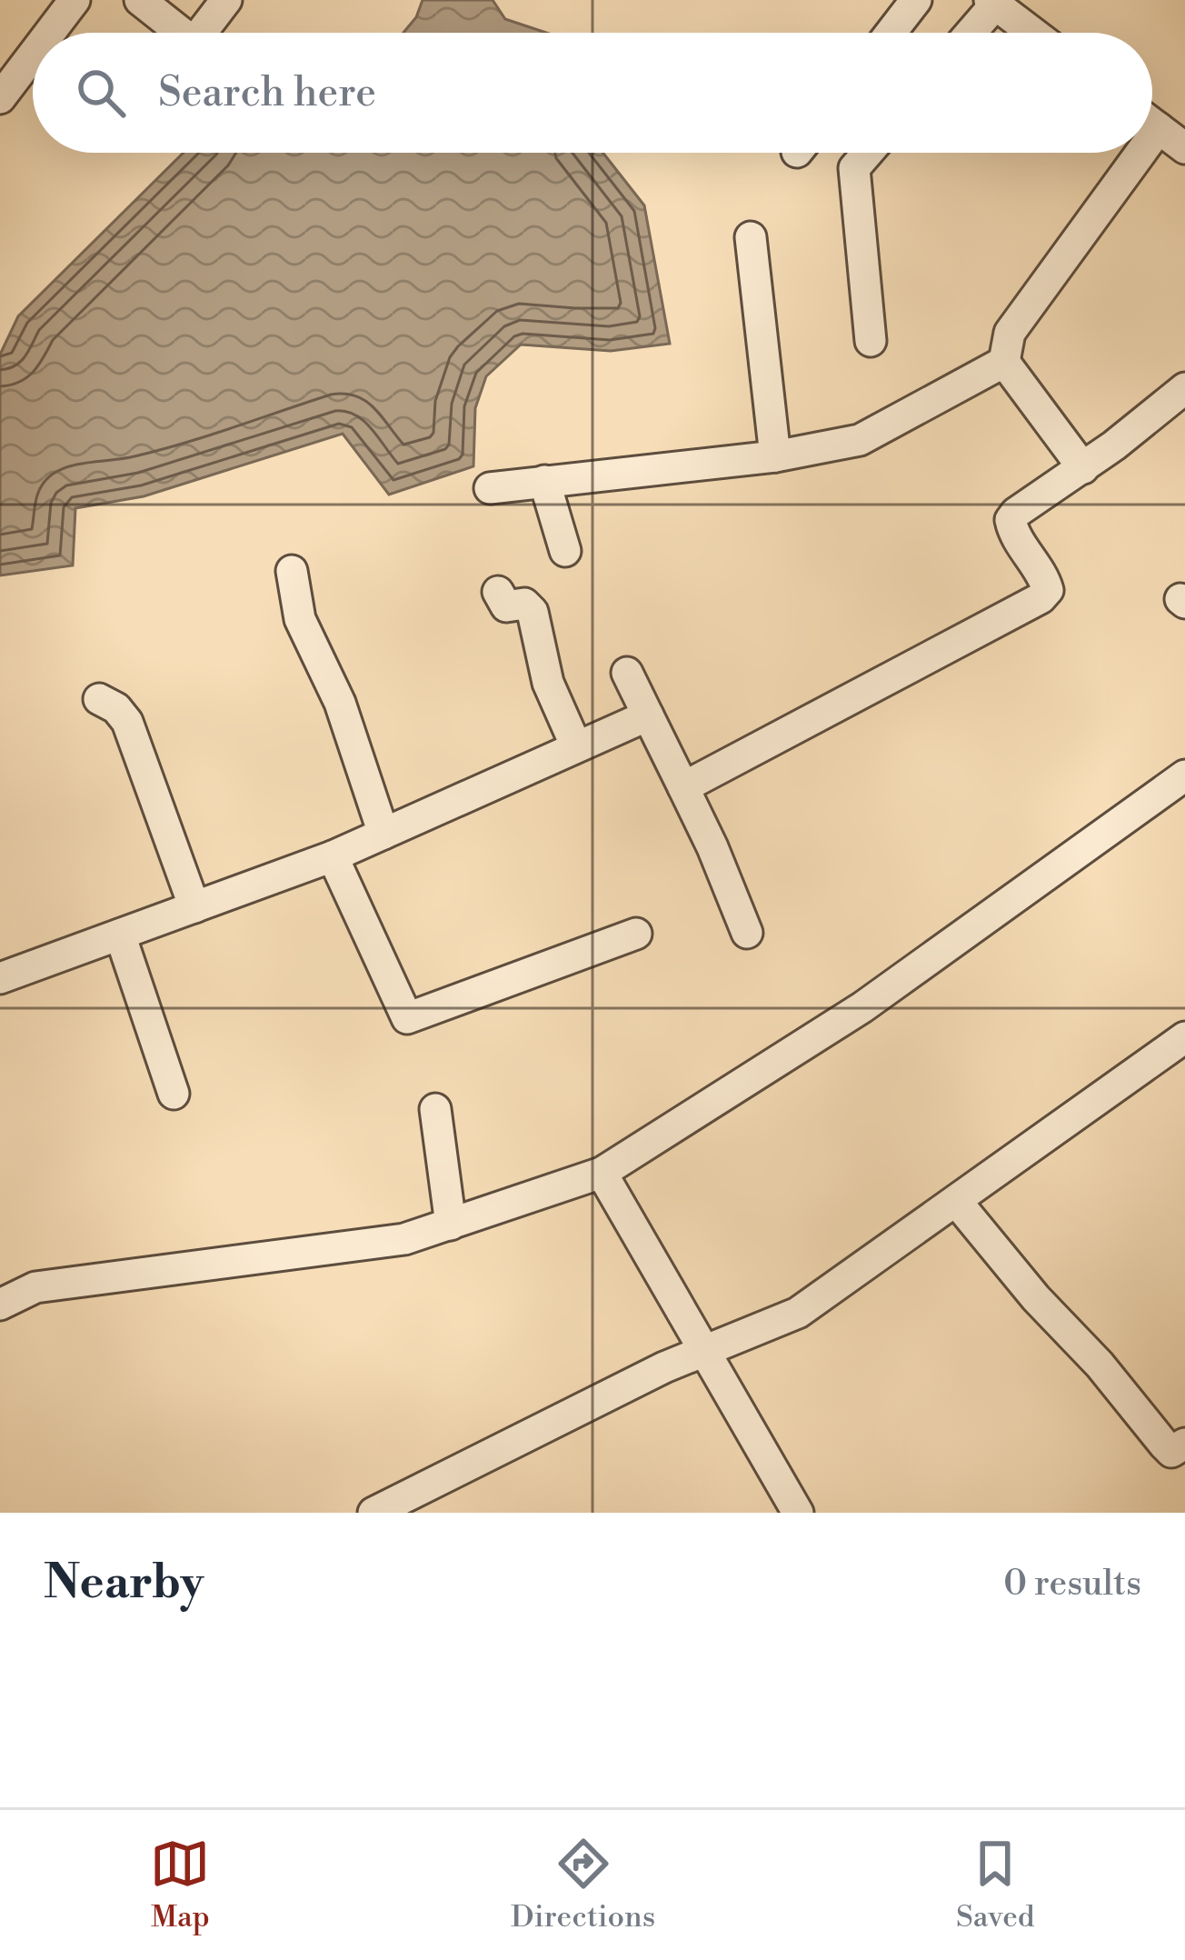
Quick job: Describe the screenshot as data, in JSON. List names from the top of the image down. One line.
{"page":{"search":"Search here","heading":["Nearby","0 results"],"nav":["Map","Directions","Saved"]}}
